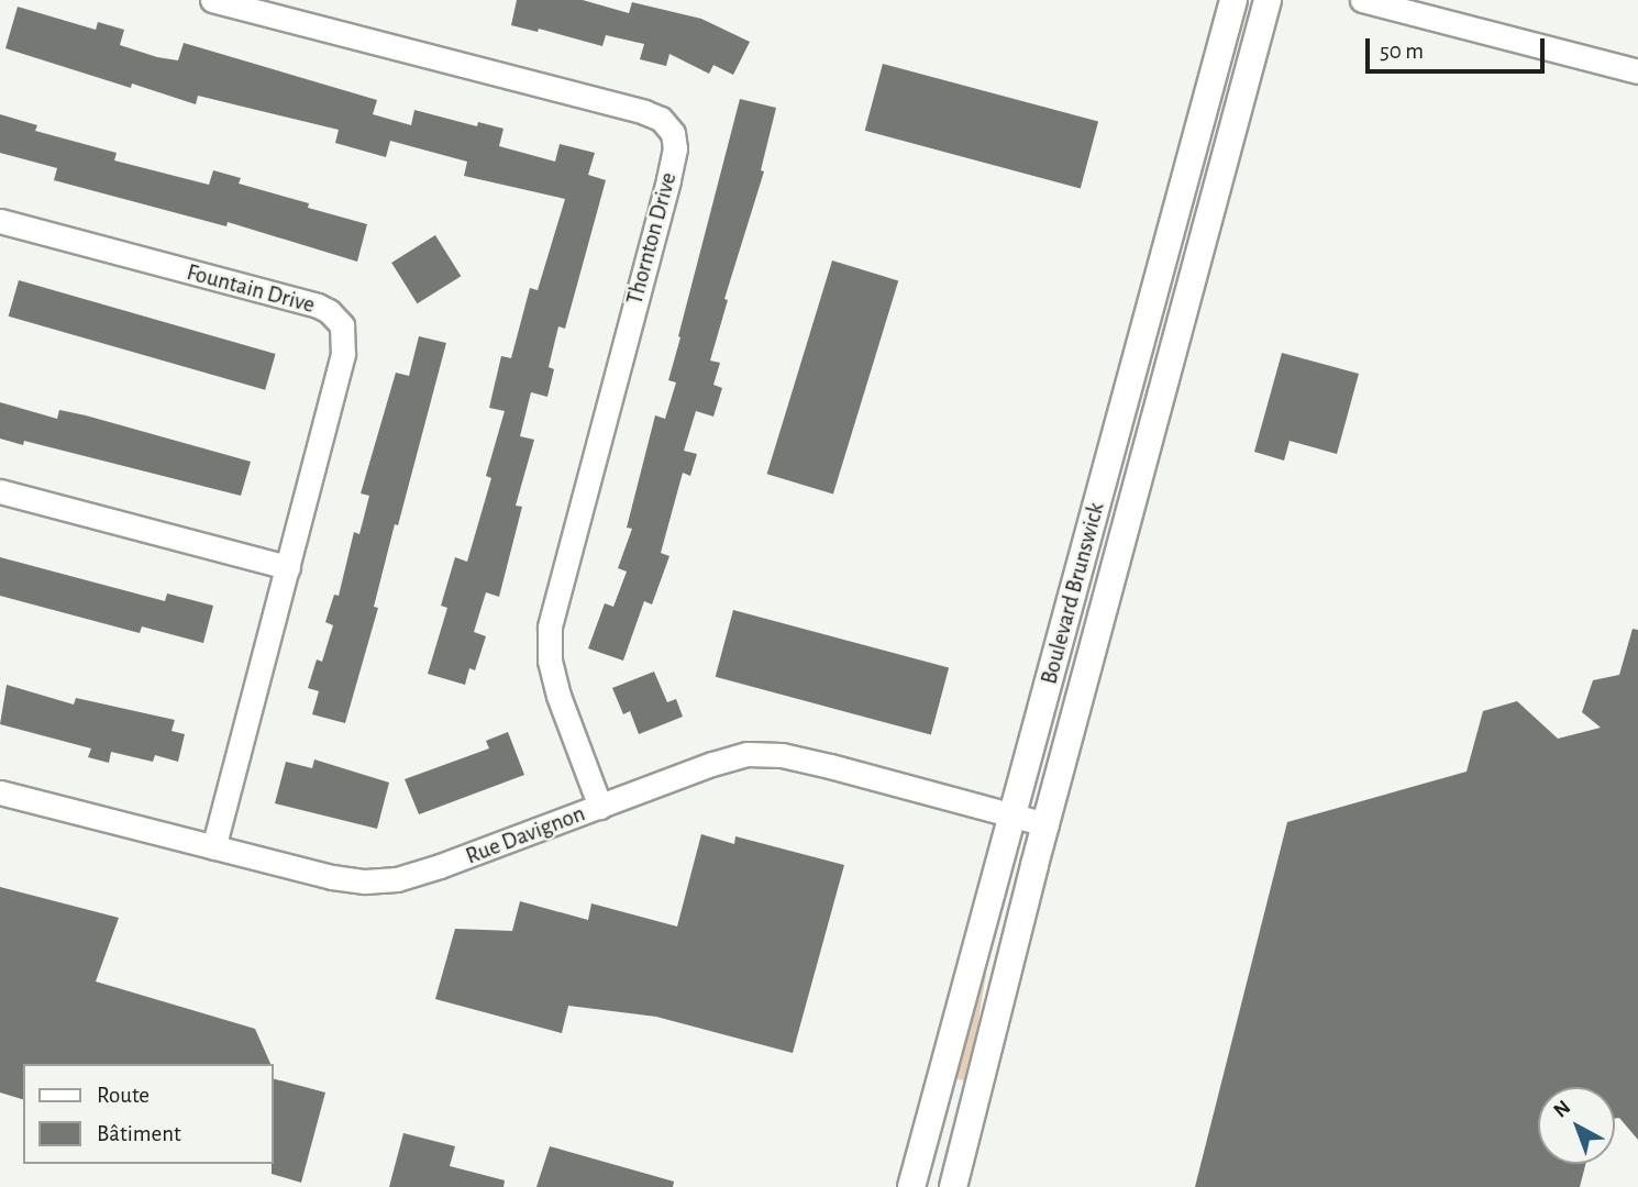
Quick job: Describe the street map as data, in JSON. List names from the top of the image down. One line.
{"streets":{"street":["Thornton Drive","Fountain Drive","Boulevard Brunswick","Rue Davignon"]},"crossings":[["Thornton Drive","Rue Davignon"],["Fountain Drive","Rue Davignon"],["Boulevard Brunswick","Rue Davignon"]],"legend":["Route","Bâtiment"],"scale_bar":"50 m","north":"top left"}
